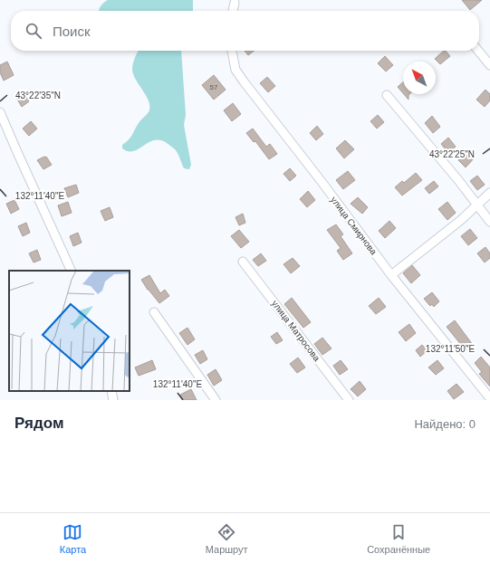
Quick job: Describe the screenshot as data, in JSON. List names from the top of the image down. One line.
{"streets":{"street":["улица Смирнова","улица Матросова"]},"house_numbers":["57"],"north":"top left","page":{"search":"Поиск","heading":["Рядом","Найдено: 0"],"nav":["Карта","Маршрут","Сохранённые"]},"coordinates":["43°22'35\"N","43°22'25\"N","132°11'40\"E","132°11'50\"E"]}
